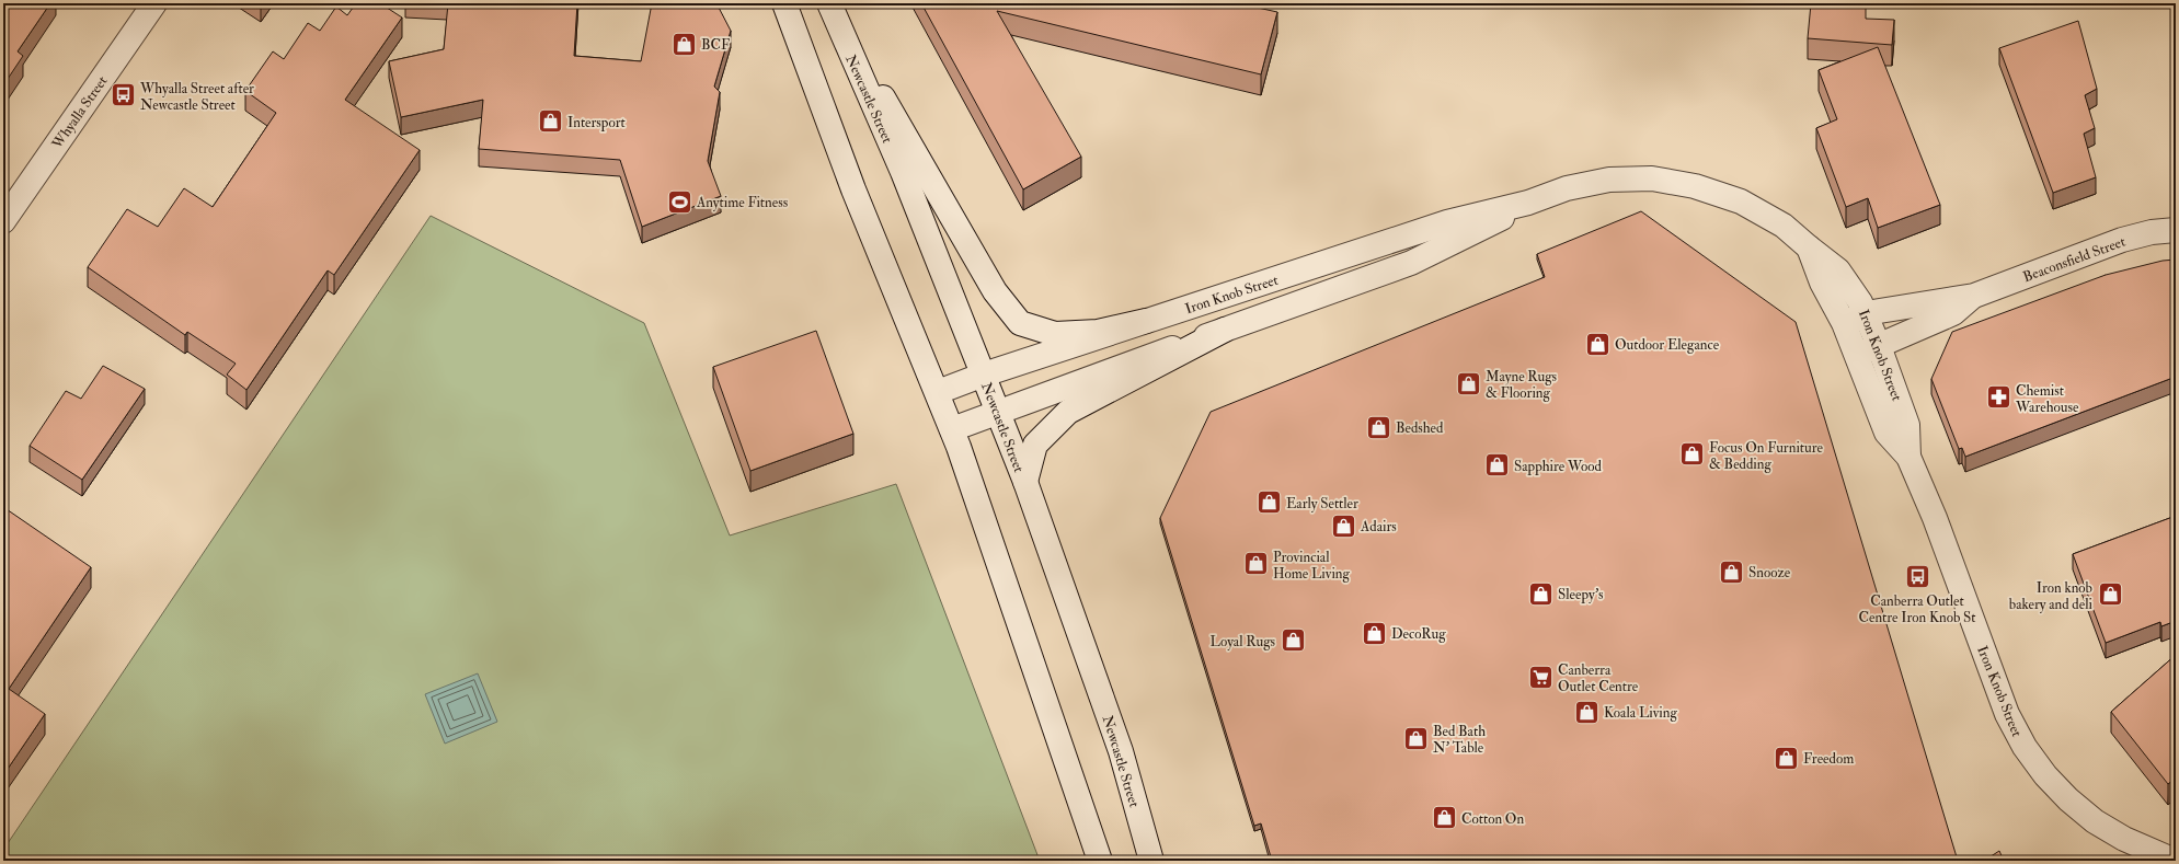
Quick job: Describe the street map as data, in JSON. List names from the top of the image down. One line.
{"streets":{"street":["Newcastle Street","Whyalla Street","Beaconsfield Street","Iron Knob Street"]},"crossings":[["Newcastle Street","Iron Knob Street"],["Beaconsfield Street","Iron Knob Street"]],"places":{"shop":["BCF","Intersport","Outdoor Elegance","Mayne Rugs & Flooring","Bedshed","Focus On Furniture & Bedding","Sapphire Wood","Early Settler","Adairs","Provincial Home Living","Snooze","Sleepy's","Iron knob bakery and deli","DecoRug","Loyal Rugs","Koala Living","Bed Bath N' Table","Freedom","Cotton On"],"bus stop":["Whyalla Street after Newcastle Street","Canberra Outlet Centre Iron Knob St"],"sports":["Anytime Fitness"],"pharmacy":["Chemist Warehouse"],"supermarket":["Canberra Outlet Centre"]}}
